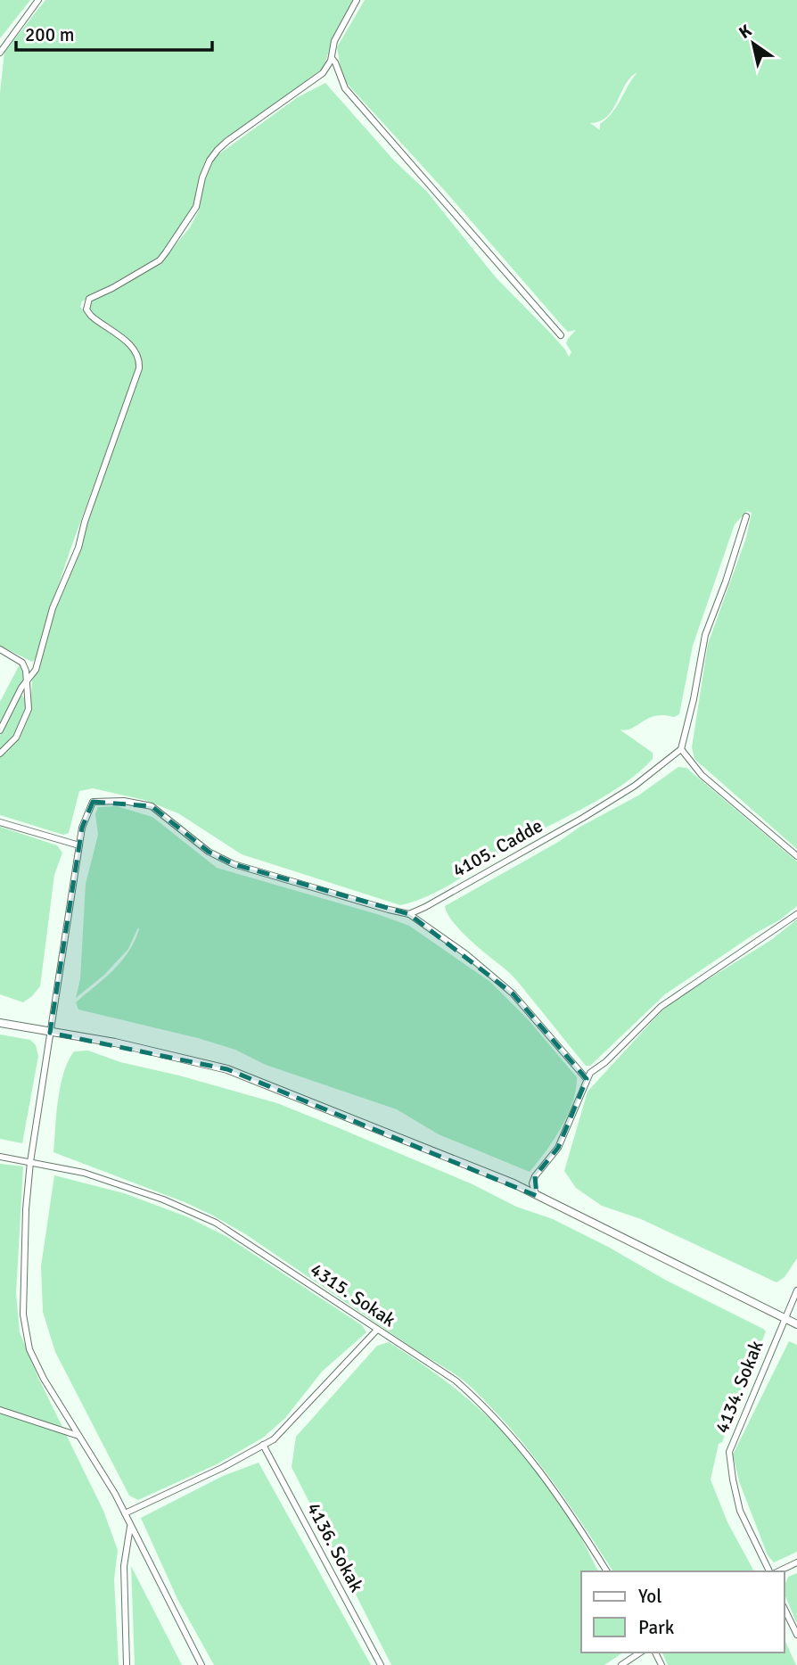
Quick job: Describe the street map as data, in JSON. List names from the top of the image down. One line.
{"streets":{"street":["4105. Cadde","4315. Sokak","4134. Sokak","4136. Sokak"]},"legend":["Yol","Park"],"scale_bar":"200 m","north":"top left"}
